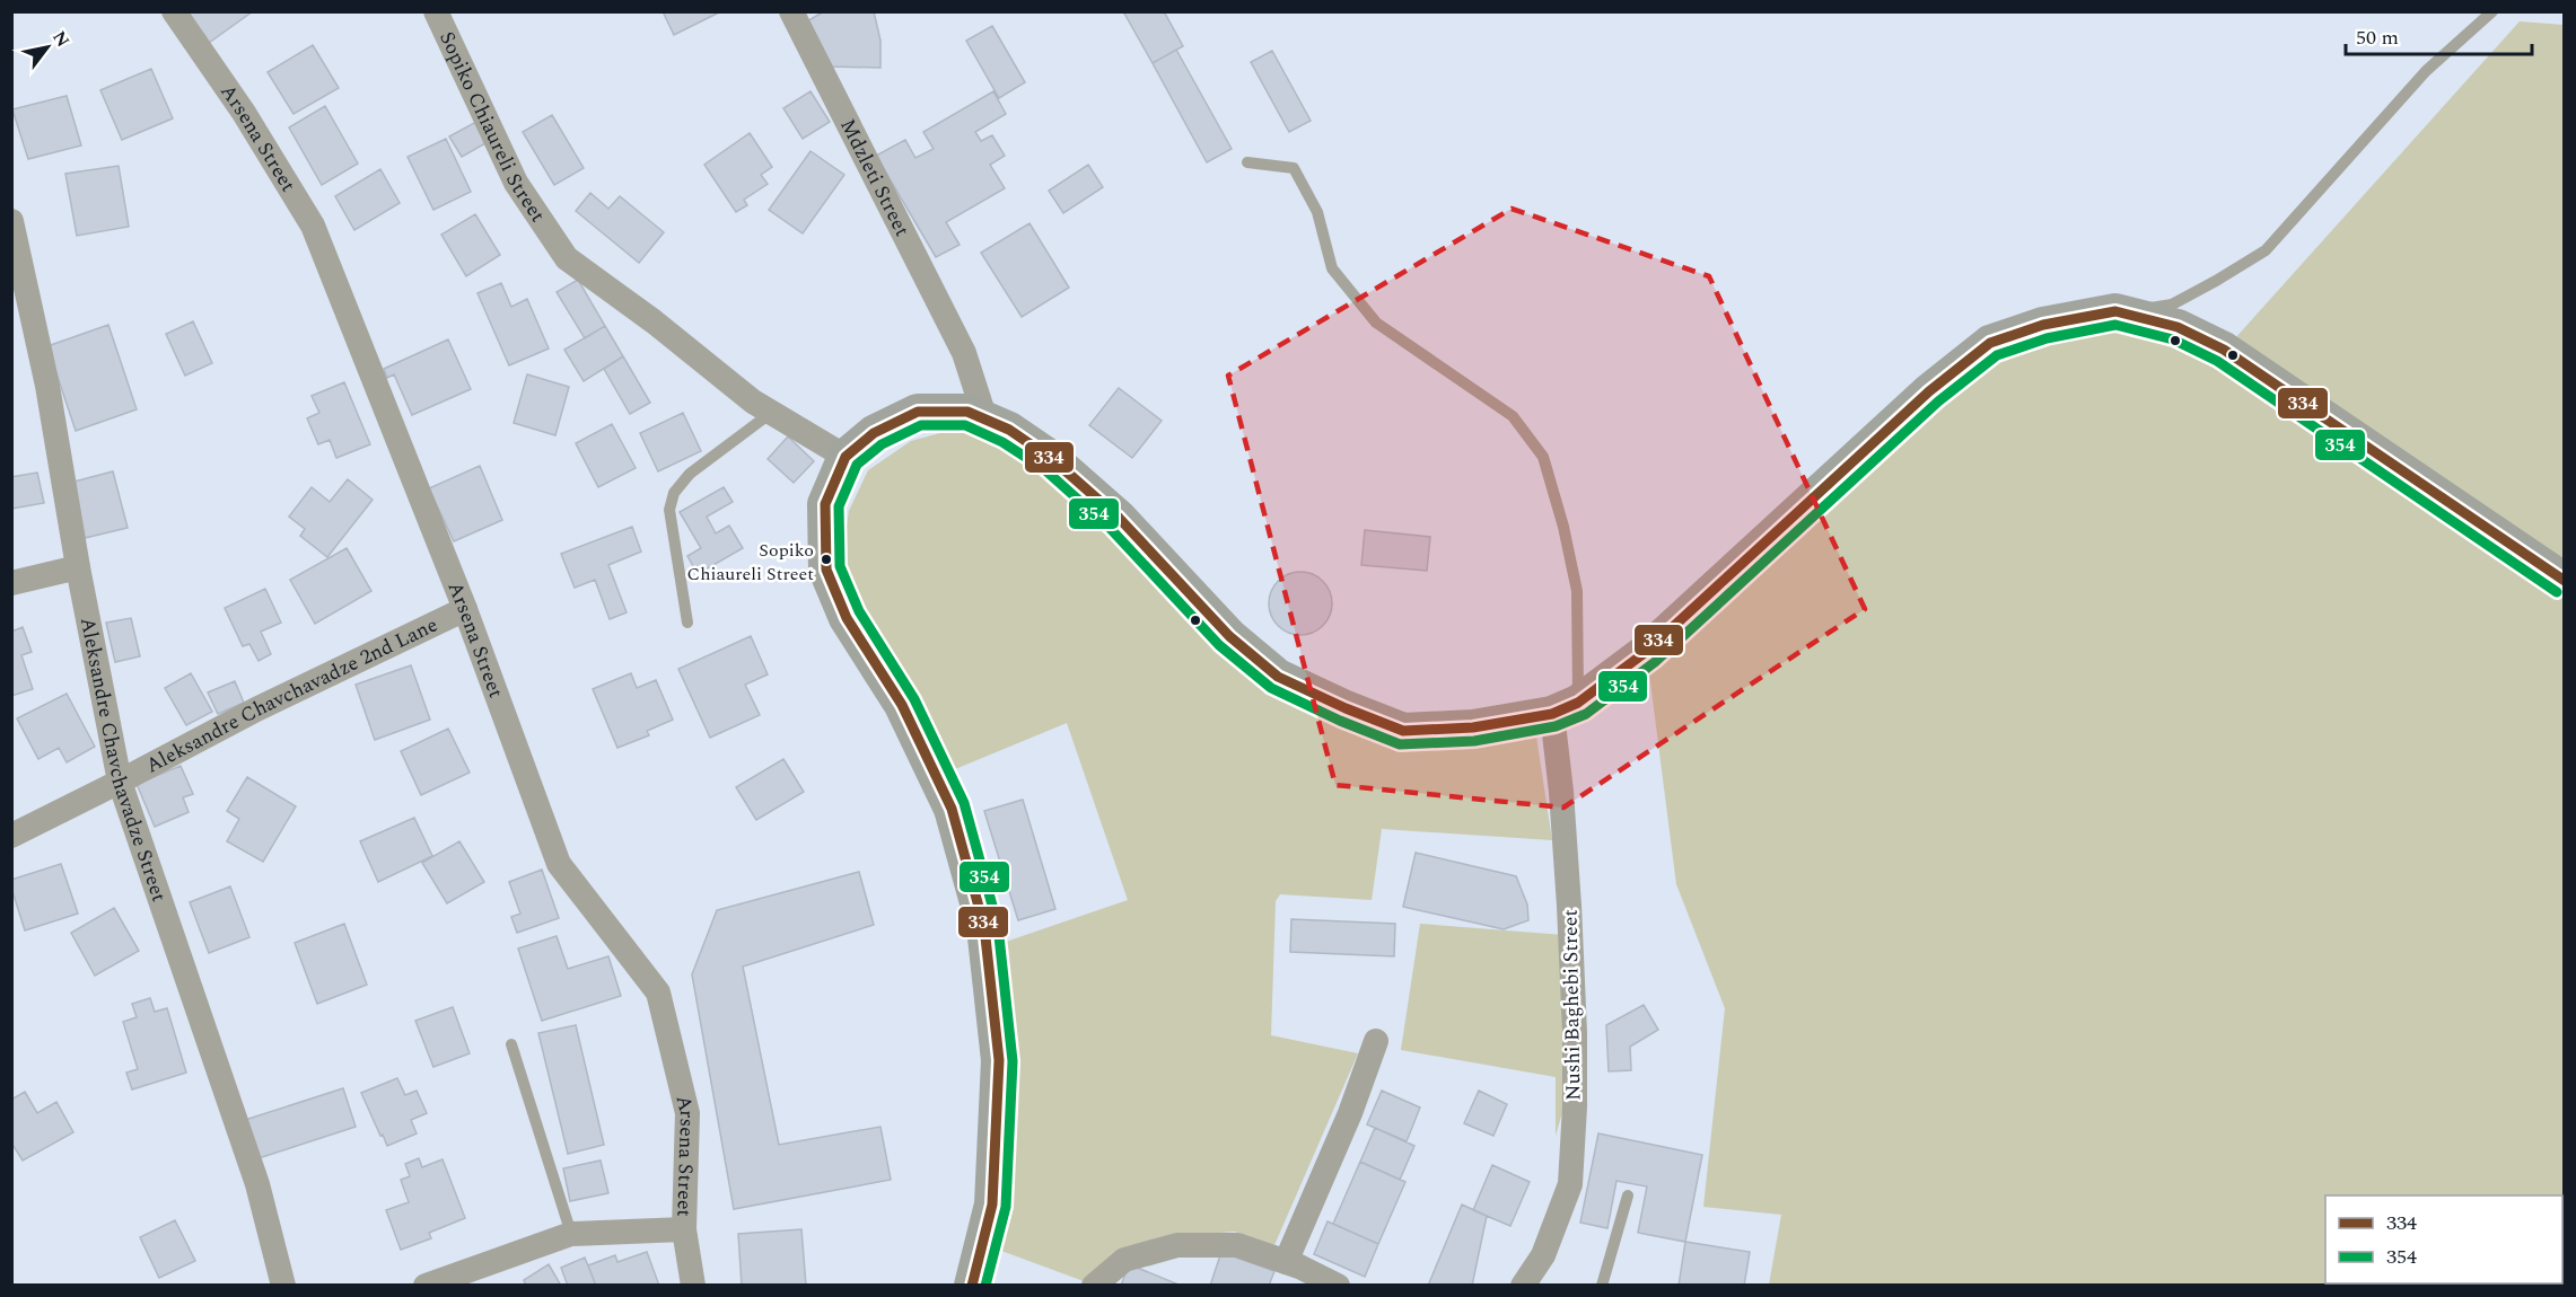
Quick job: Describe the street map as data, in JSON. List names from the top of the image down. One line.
{"streets":{"street":["Sopiko Chiaureli Street","Arsena Street","Mdzleti Street","Aleksandre Chavchavadze 2nd Lane","Aleksandre Chavchavadze Street","Nushi Baghebi Street"]},"crossings":[["Arsena Street","Aleksandre Chavchavadze 2nd Lane"],["Aleksandre Chavchavadze 2nd Lane","Aleksandre Chavchavadze Street"]],"places":["Sopiko Chiaureli Street"],"lines":["transit line 334","transit line 354"],"legend":["334","354"],"scale_bar":"50 m","north":"top right"}
